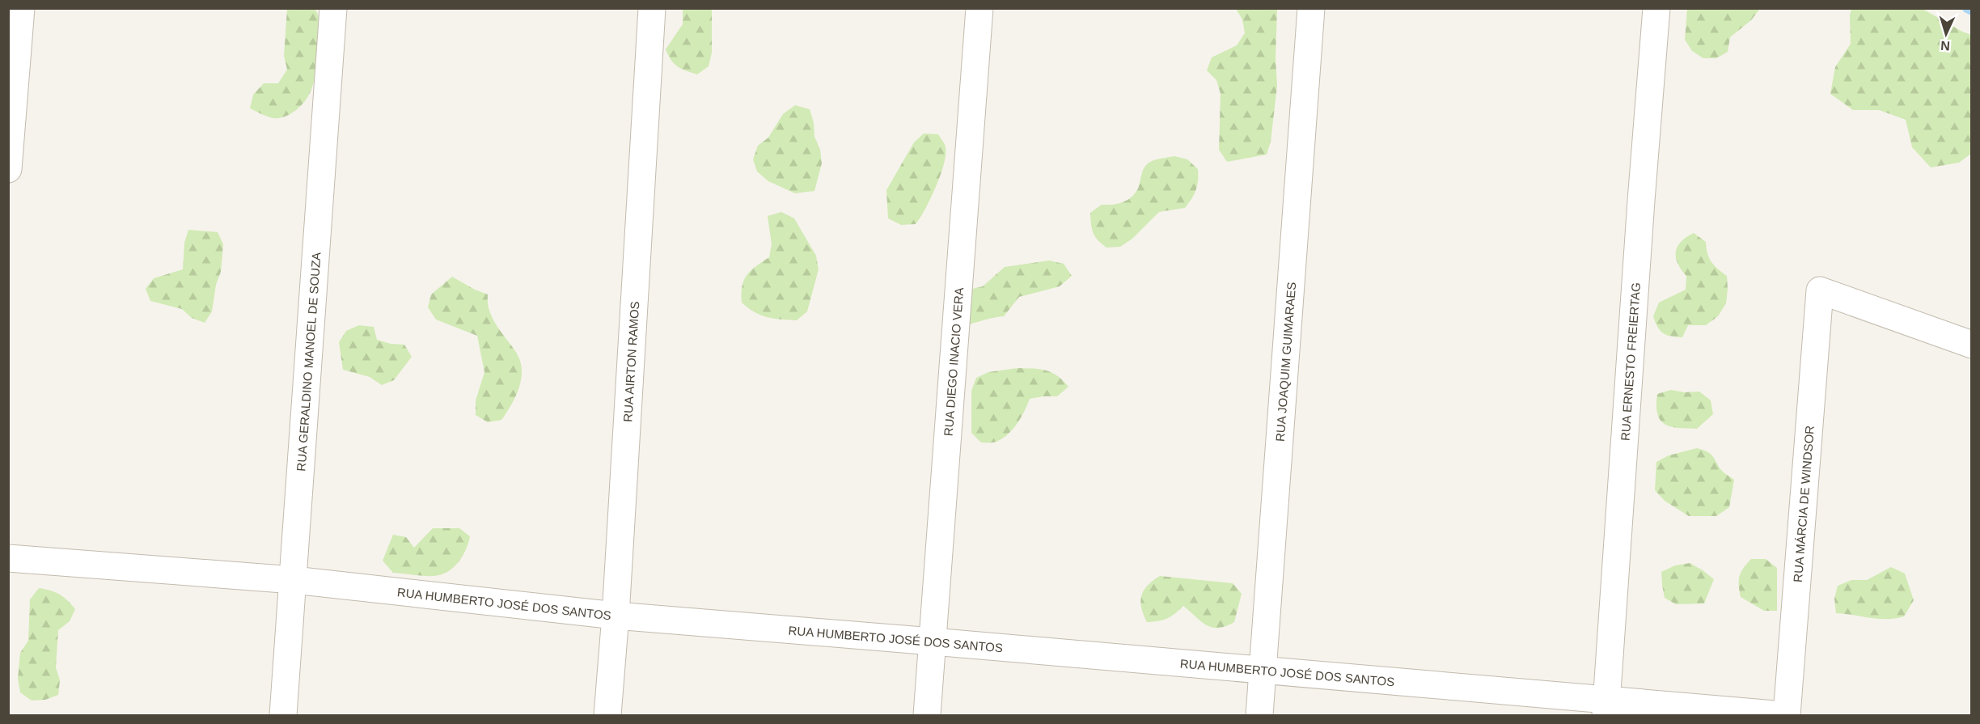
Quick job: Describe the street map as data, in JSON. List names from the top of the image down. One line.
{"streets":{"street":["RUA ERNESTO FREIERTAG","RUA GERALDINO MANOEL DE SOUZA","RUA AIRTON RAMOS","RUA DIEGO INACIO VERA","RUA JOAQUIM GUIMARAES","RUA MÁRCIA DE WINDSOR","RUA HUMBERTO JOSÉ DOS SANTOS"]},"crossings":[["RUA ERNESTO FREIERTAG","RUA HUMBERTO JOSÉ DOS SANTOS"],["RUA GERALDINO MANOEL DE SOUZA","RUA HUMBERTO JOSÉ DOS SANTOS"],["RUA AIRTON RAMOS","RUA HUMBERTO JOSÉ DOS SANTOS"],["RUA DIEGO INACIO VERA","RUA HUMBERTO JOSÉ DOS SANTOS"],["RUA JOAQUIM GUIMARAES","RUA HUMBERTO JOSÉ DOS SANTOS"],["RUA MÁRCIA DE WINDSOR","RUA HUMBERTO JOSÉ DOS SANTOS"]],"north":"bottom"}
